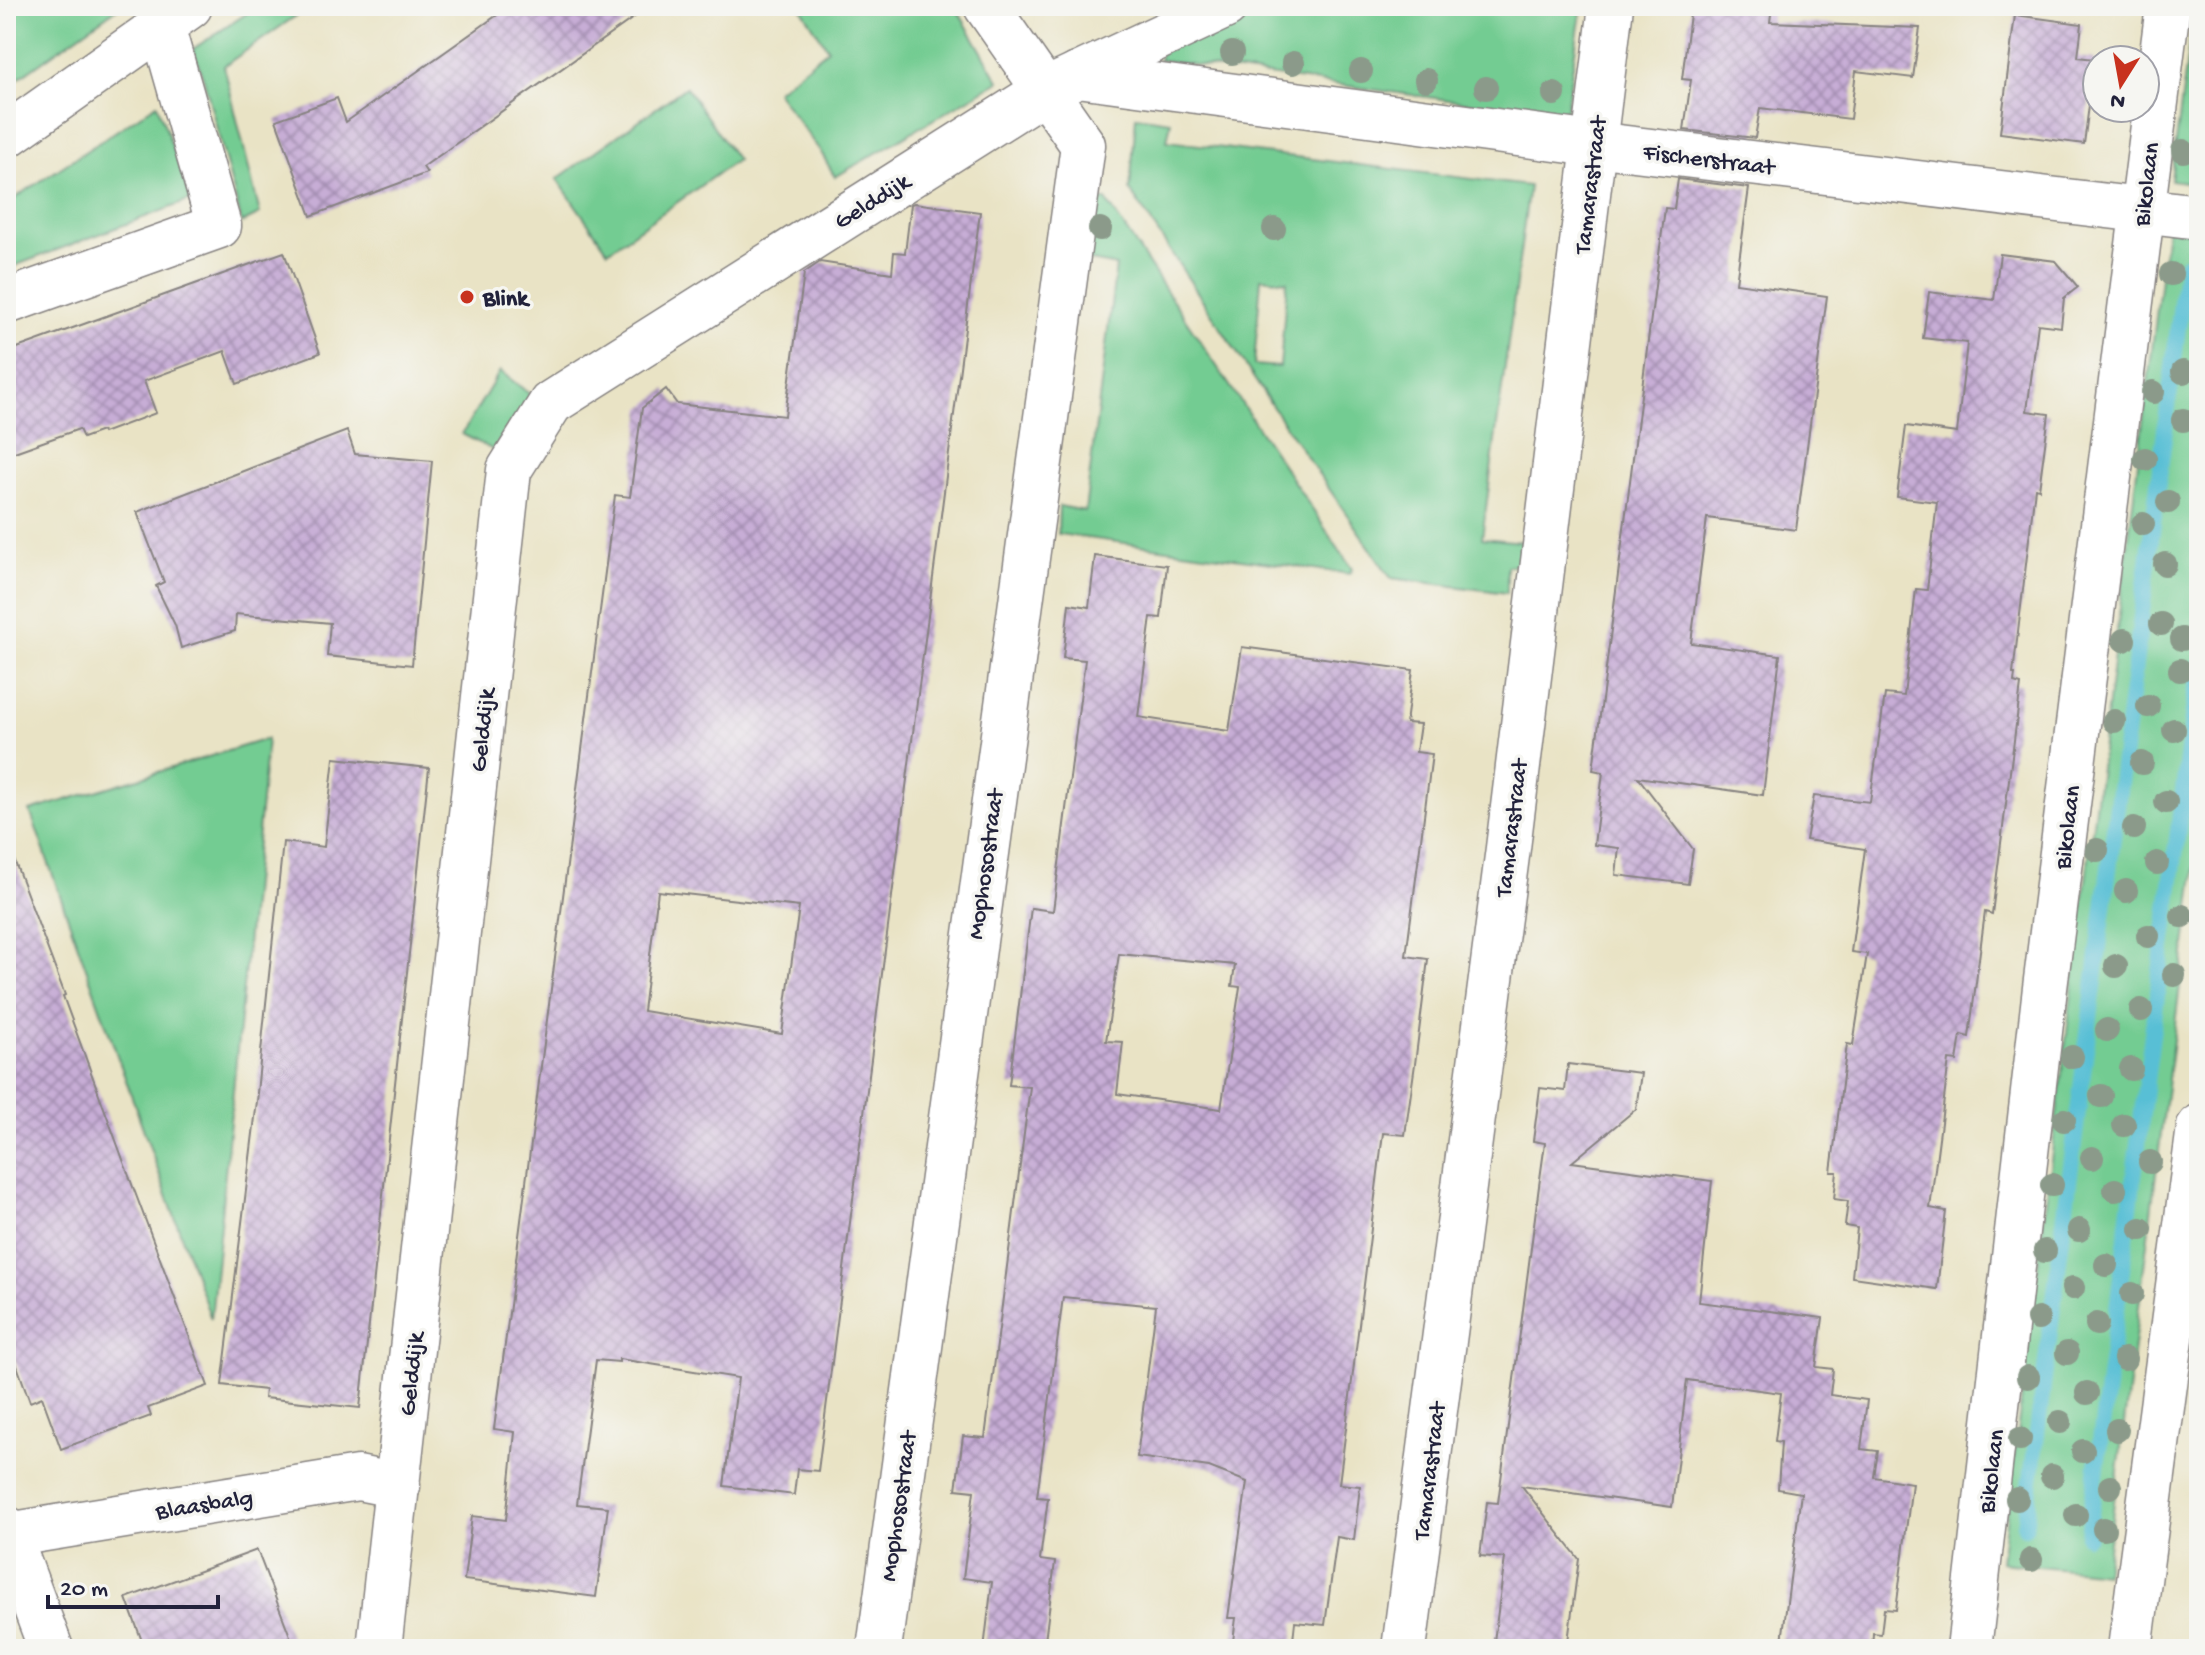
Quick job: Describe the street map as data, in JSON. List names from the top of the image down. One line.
{"streets":{"street":["Fischerstraat","Bikolaan","Tamarastraat","Gelddijk","Mophosostraat","Blaasbalg"]},"crossings":[["Fischerstraat","Bikolaan"],["Fischerstraat","Tamarastraat"],["Fischerstraat","Gelddijk"],["Fischerstraat","Mophosostraat"],["Gelddijk","Mophosostraat"],["Gelddijk","Blaasbalg"]],"places":["Blink"],"scale_bar":"20 m","north":"bottom"}
